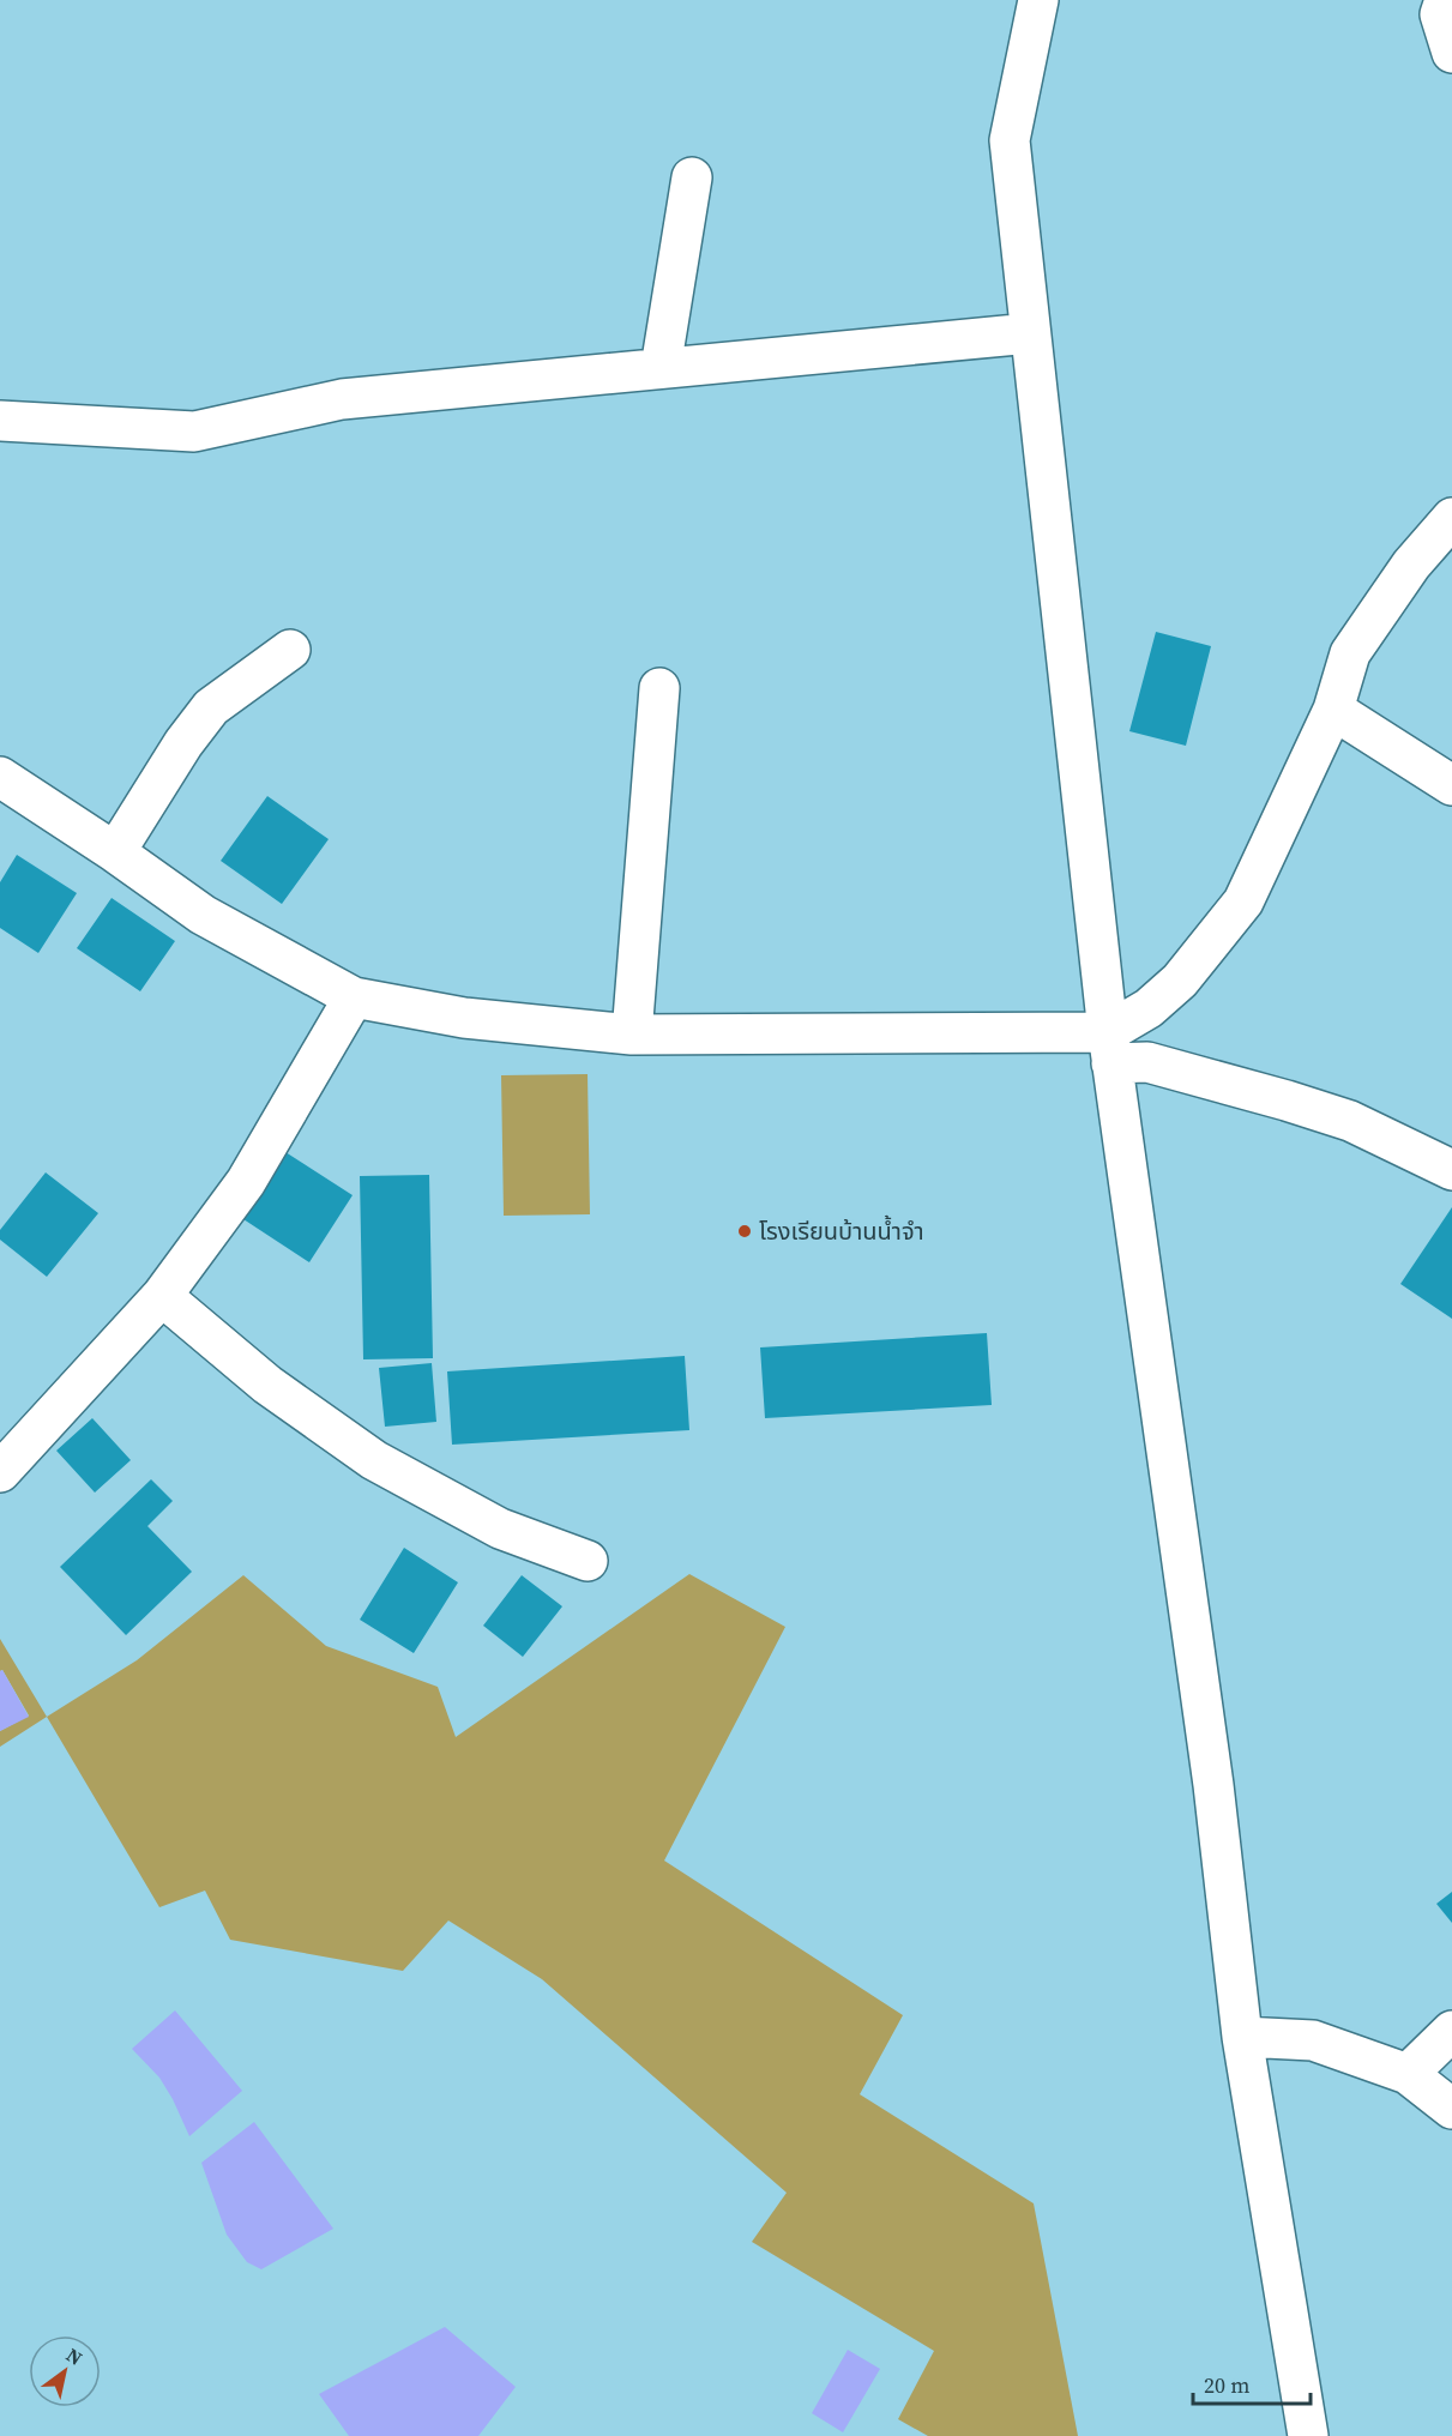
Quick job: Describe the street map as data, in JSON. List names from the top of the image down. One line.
{"places":["โรงเรียนบ้านน้ำจำ"],"scale_bar":"20 m","north":"top right"}
